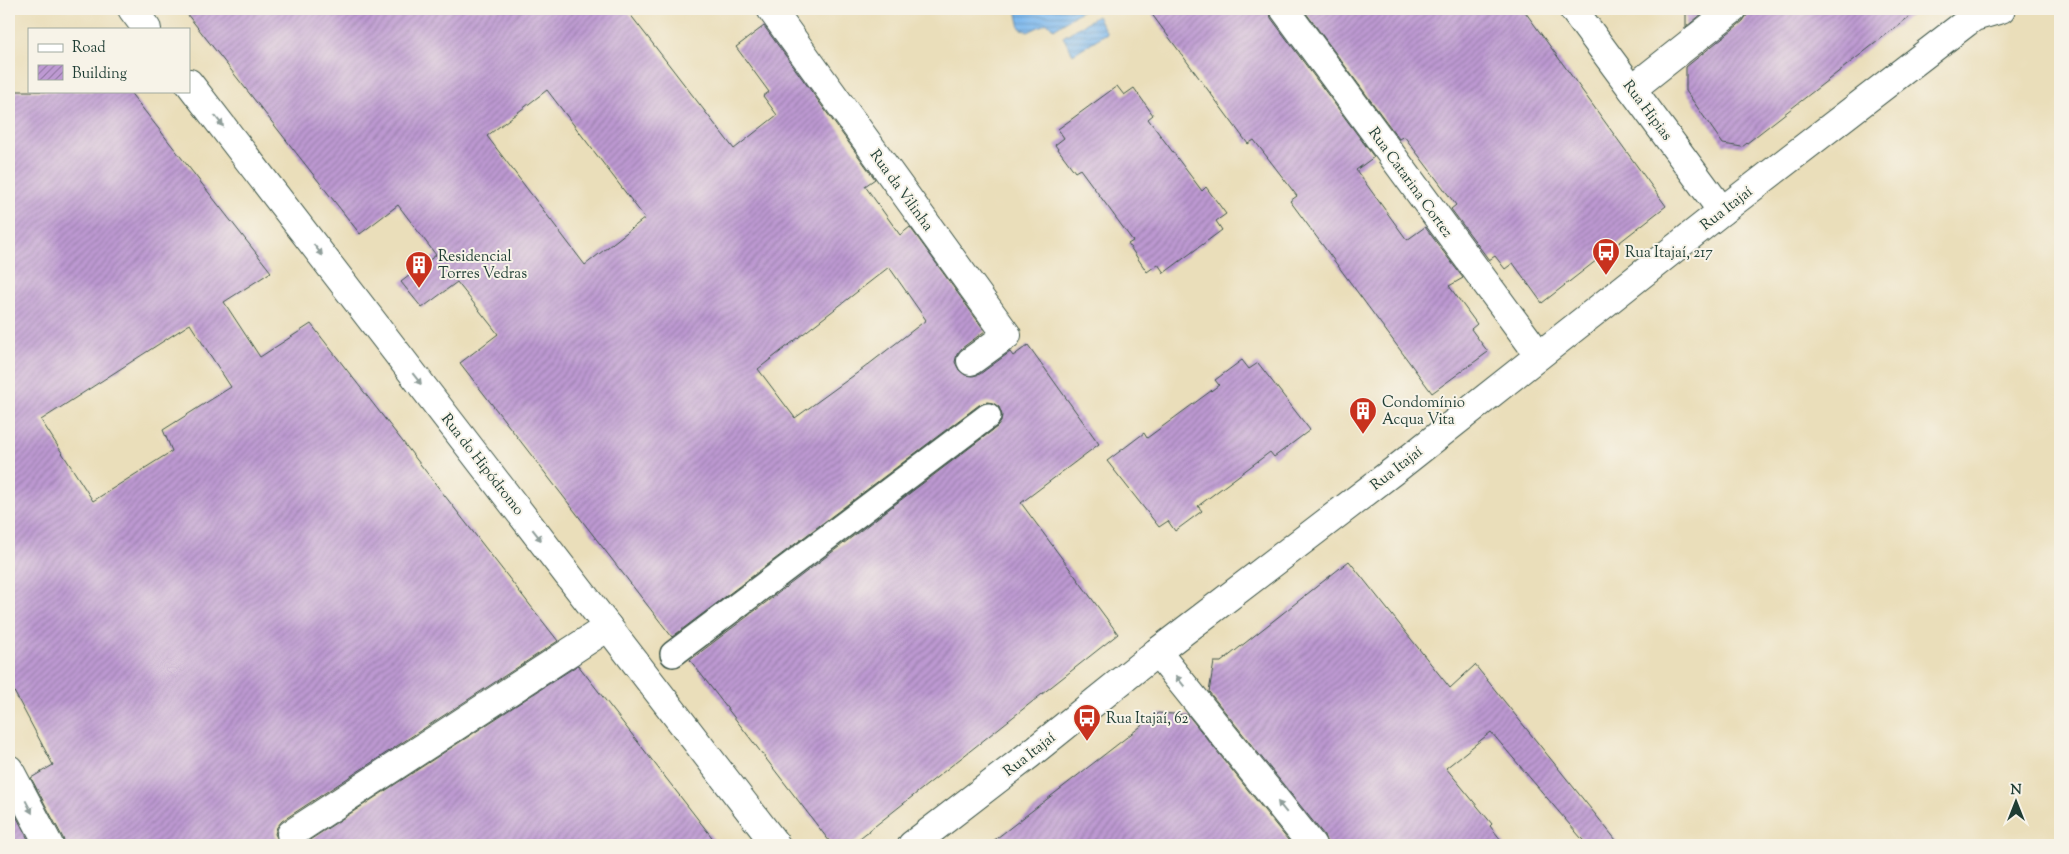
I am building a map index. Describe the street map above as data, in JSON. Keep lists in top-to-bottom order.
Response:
{
  "streets": {
    "street": [
      "Rua Hipias",
      "Rua Catarina Cortez",
      "Rua da Vilinha",
      "Rua Itajaí",
      "Rua do Hipódromo"
    ]
  },
  "crossings": [
    ["Rua Hipias", "Rua Itajaí"],
    ["Rua Catarina Cortez", "Rua Itajaí"]
  ],
  "one_way": ["Rua do Hipódromo"],
  "places": {
    "bus stop": ["Rua Itajaí, 217", "Rua Itajaí, 62"],
    "building": ["Residencial Torres Vedras", "Condomínio Acqua Vita"]
  },
  "legend": ["Road", "Building"],
  "north": "top"
}
